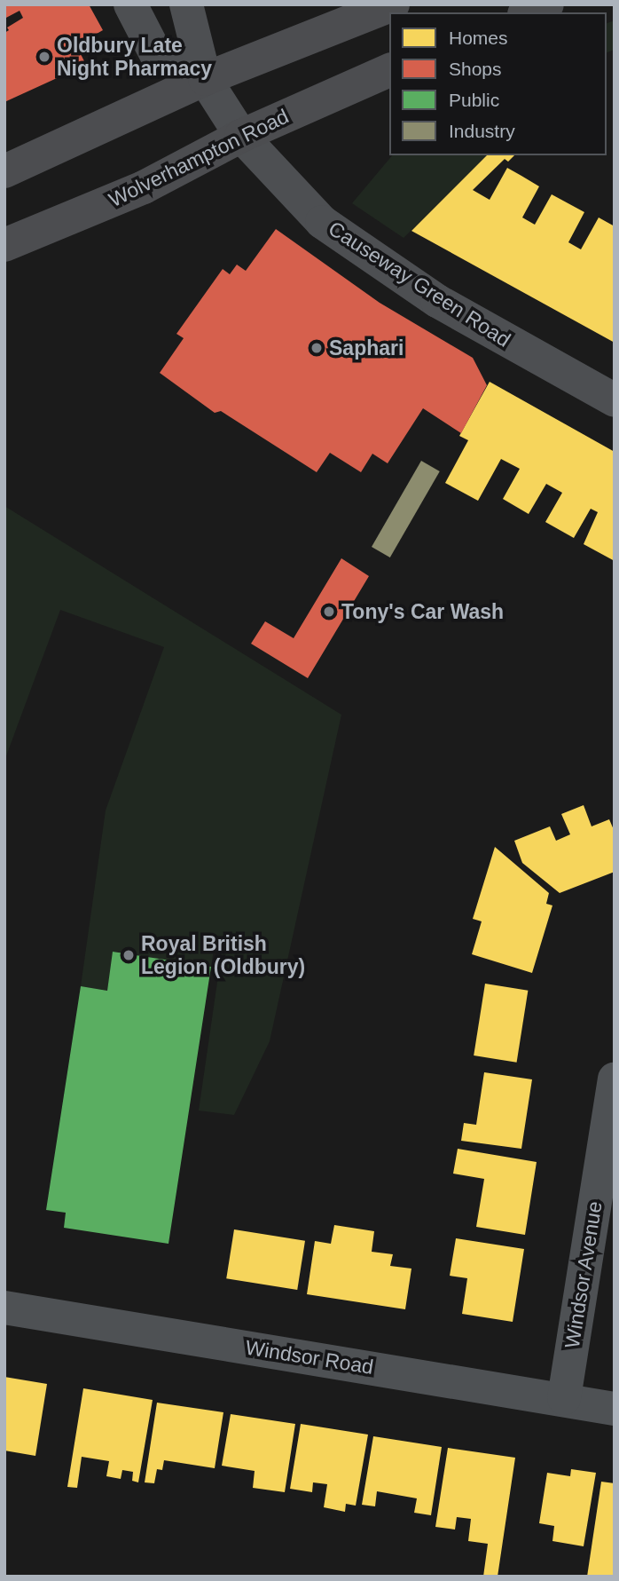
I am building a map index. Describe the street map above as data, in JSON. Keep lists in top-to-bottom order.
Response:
{
  "streets": {
    "highway": ["Wolverhampton Road"],
    "main road": ["Causeway Green Road"],
    "street": ["Windsor Avenue", "Windsor Road"]
  },
  "crossings": [
    ["Wolverhampton Road", "Causeway Green Road"],
    ["Windsor Avenue", "Windsor Road"]
  ],
  "places": [
    "Oldbury Late Night Pharmacy",
    "Saphari",
    "Tony's Car Wash",
    "Royal British Legion (Oldbury)"
  ],
  "legend": [
    "Homes",
    "Shops",
    "Public",
    "Industry"
  ]
}
